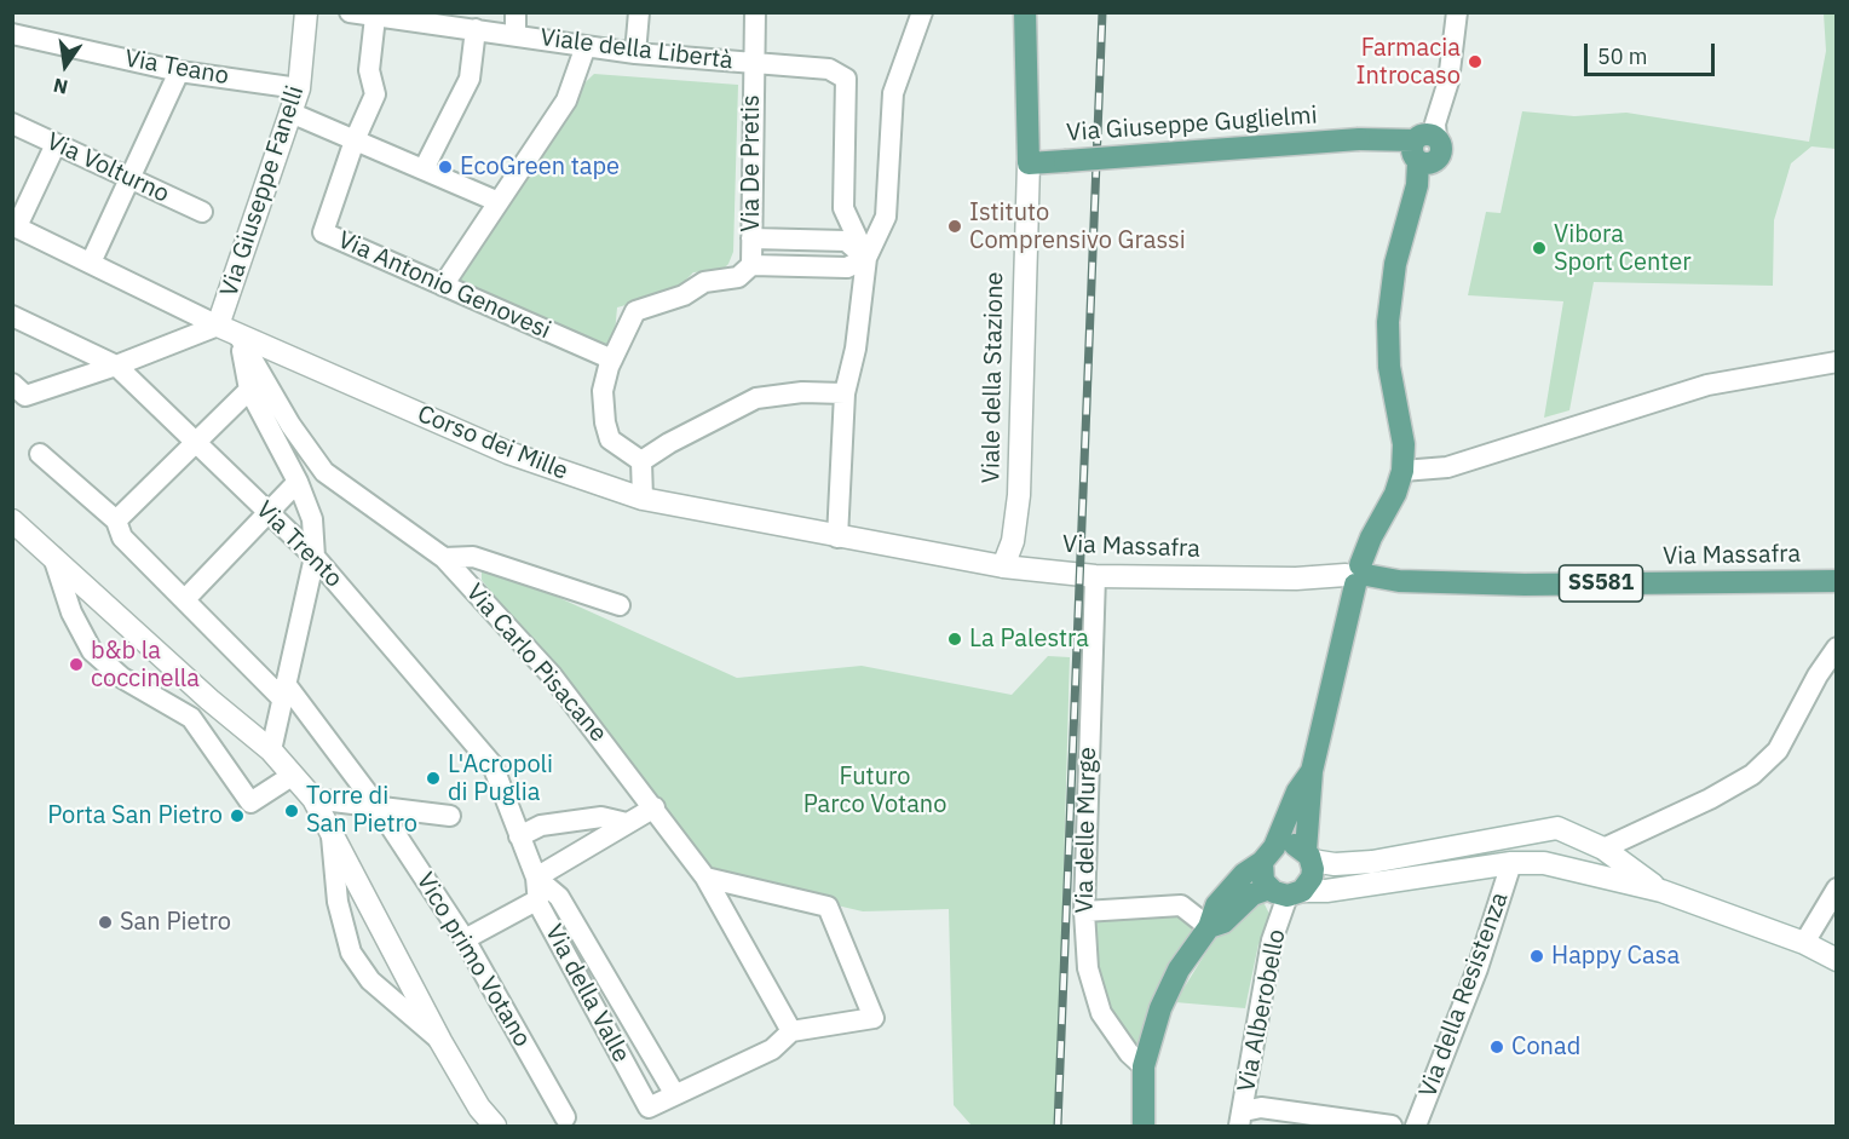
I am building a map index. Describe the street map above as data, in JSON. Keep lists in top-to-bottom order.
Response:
{
  "streets": {
    "main road": [
      "Via Giuseppe Guglielmi",
      "Viale della Stazione",
      "Via Massafra",
      "SS581"
    ],
    "street": [
      "Viale della Libertà",
      "Via Teano",
      "Via De Pretis",
      "Via Volturno",
      "Via Giuseppe Fanelli",
      "Via Antonio Genovesi",
      "Corso dei Mille",
      "Via Trento",
      "Via Carlo Pisacane",
      "Via delle Murge",
      "Vico primo Votano",
      "Via della Valle",
      "Via della Resistenza",
      "Via Alberobello"
    ]
  },
  "crossings": [
    ["Viale della Libertà", "Via De Pretis"],
    ["Viale della Libertà", "Via Antonio Genovesi"],
    ["Via Teano", "Via Giuseppe Fanelli"],
    ["Via Giuseppe Guglielmi", "Viale della Stazione"],
    ["Via Giuseppe Fanelli", "Corso dei Mille"],
    ["Viale della Stazione", "Corso dei Mille"],
    ["Viale della Stazione", "Via Massafra"],
    ["Corso dei Mille", "Via Massafra"],
    ["Corso dei Mille", "Via Carlo Pisacane"],
    ["Via Trento", "Via della Valle"],
    ["Via Massafra", "Via delle Murge"]
  ],
  "parks": ["Futuro Parco Votano"],
  "places": [
    "Farmacia Introcaso",
    "EcoGreen tape",
    "Istituto Comprensivo Grassi",
    "Vibora Sport Center",
    "La Palestra",
    "b&b la coccinella",
    "L'Acropoli di Puglia",
    "Torre di San Pietro",
    "Porta San Pietro",
    "San Pietro",
    "Happy Casa",
    "Conad"
  ],
  "scale_bar": "50 m",
  "north": "bottom"
}
